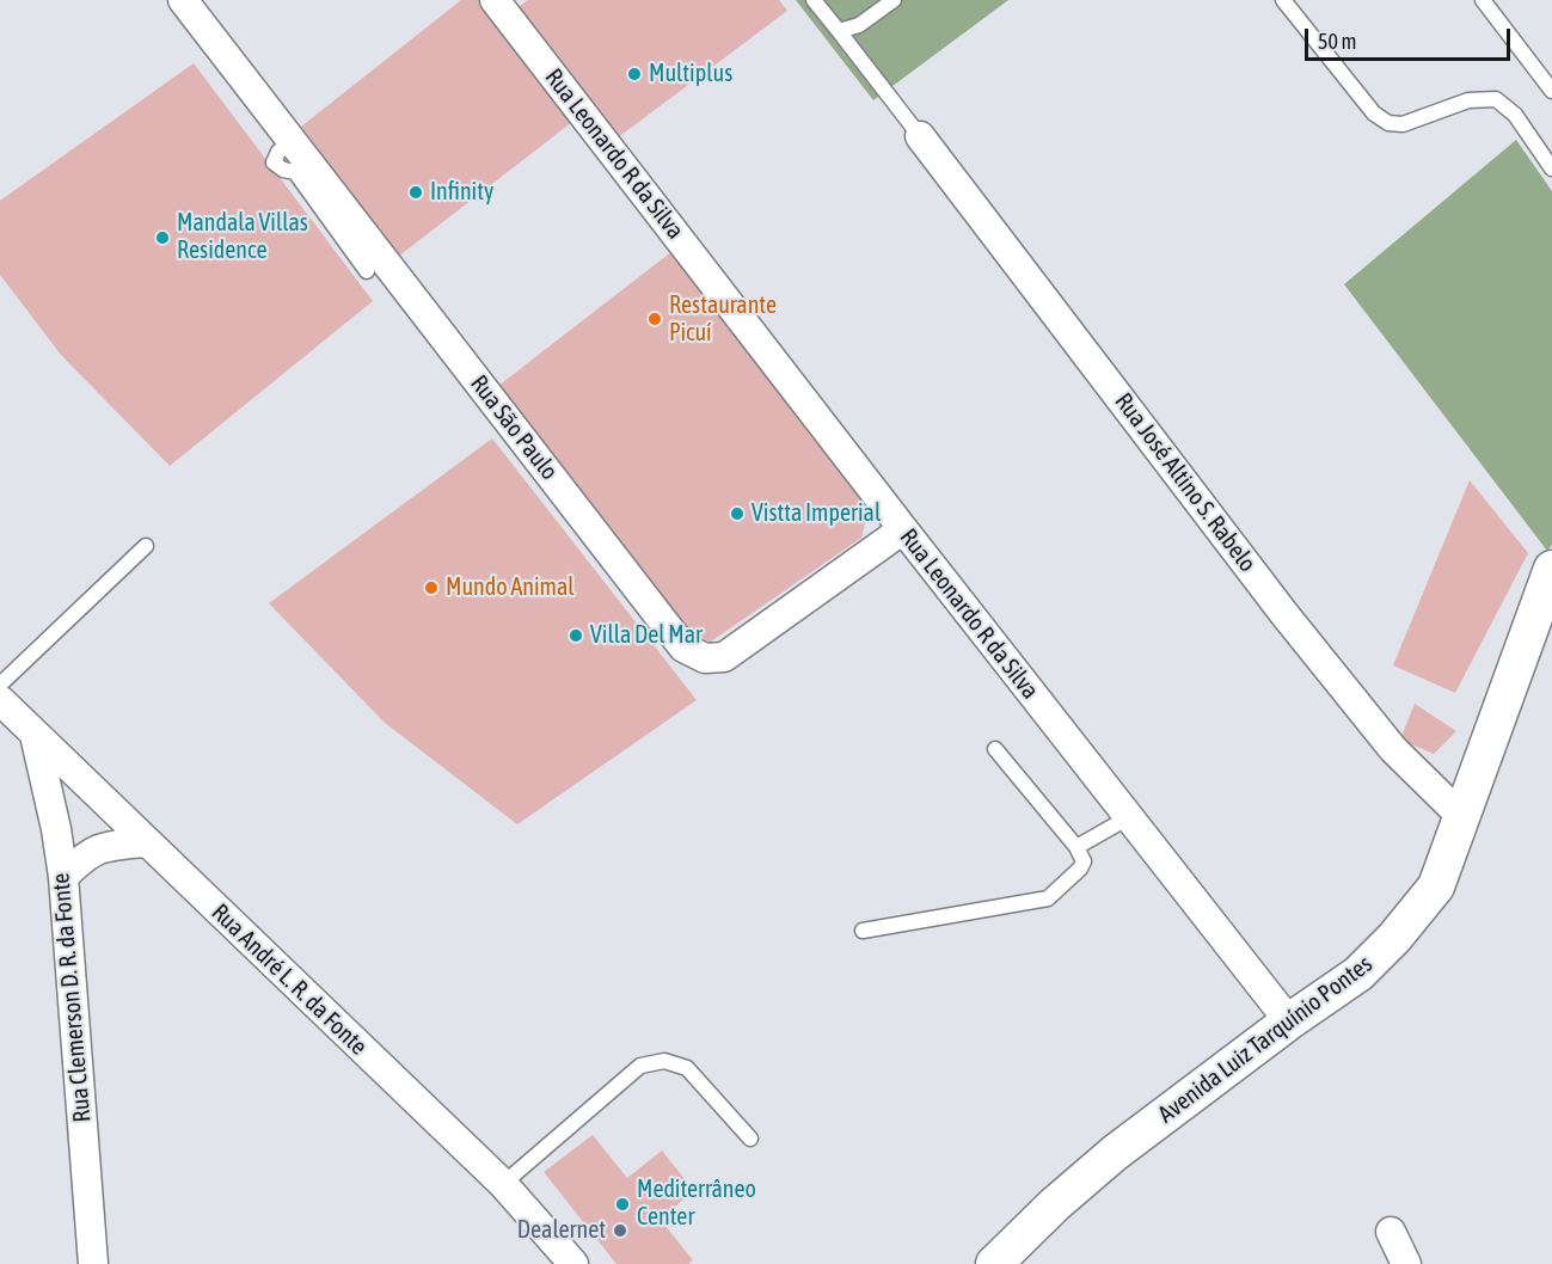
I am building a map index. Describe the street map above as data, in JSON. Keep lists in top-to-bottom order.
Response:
{
  "streets": {
    "street": [
      "Rua Leonardo R da Silva",
      "Rua São Paulo",
      "Rua José Altino S. Rabelo",
      "Rua André L. R. da Fonte",
      "Rua Clemerson D. R. da Fonte",
      "Avenida Luiz Tarquínio Pontes"
    ]
  },
  "crossings": [
    ["Rua Leonardo R da Silva", "Rua São Paulo"],
    ["Rua Leonardo R da Silva", "Avenida Luiz Tarquínio Pontes"],
    ["Rua José Altino S. Rabelo", "Avenida Luiz Tarquínio Pontes"],
    ["Rua André L. R. da Fonte", "Rua Clemerson D. R. da Fonte"]
  ],
  "places": [
    "Multiplus",
    "Infinity",
    "Mandala Villas Residence",
    "Restaurante Picuí",
    "Vistta Imperial",
    "Mundo Animal",
    "Villa Del Mar",
    "Mediterrâneo Center",
    "Dealernet"
  ],
  "scale_bar": "50 m"
}
